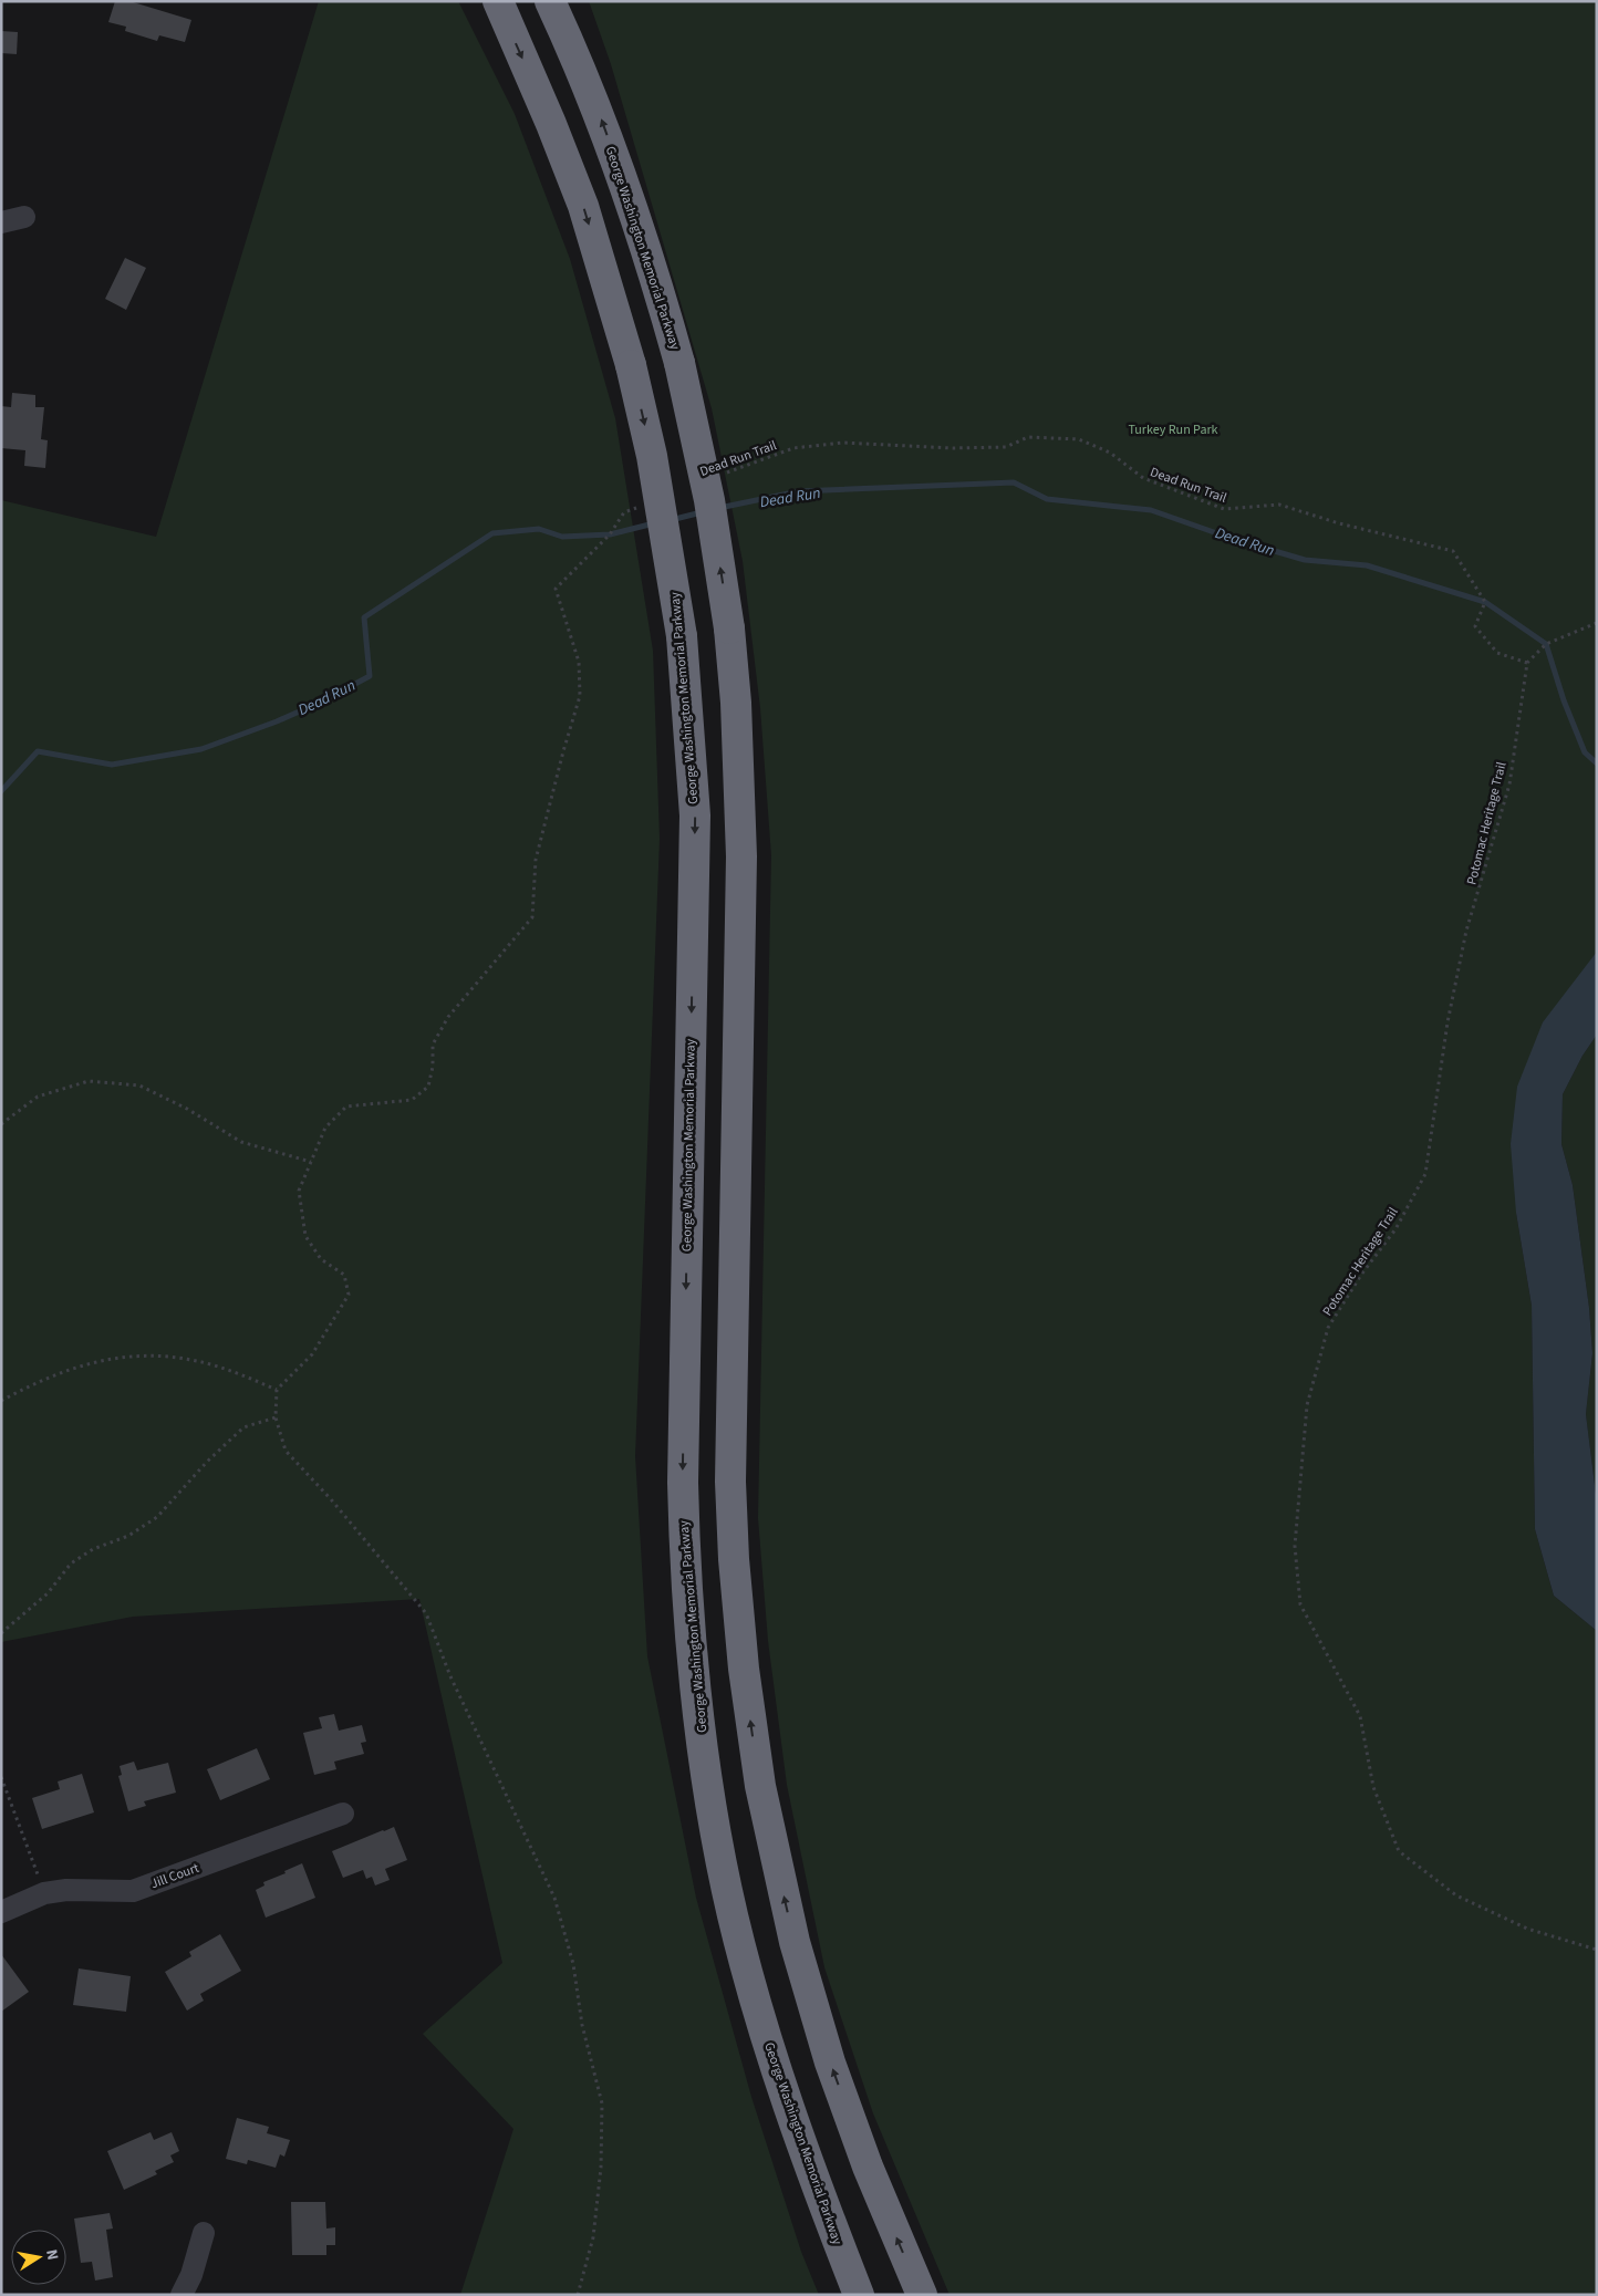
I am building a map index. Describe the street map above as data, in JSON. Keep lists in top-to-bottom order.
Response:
{
  "streets": {
    "highway": ["George Washington Memorial Parkway"],
    "street": ["Jill Court"],
    "path": ["Dead Run Trail", "Potomac Heritage Trail"]
  },
  "crossings": [
    ["Dead Run Trail", "Potomac Heritage Trail"]
  ],
  "water": ["Dead Run"],
  "parks": ["Turkey Run Park"],
  "north": "right"
}
